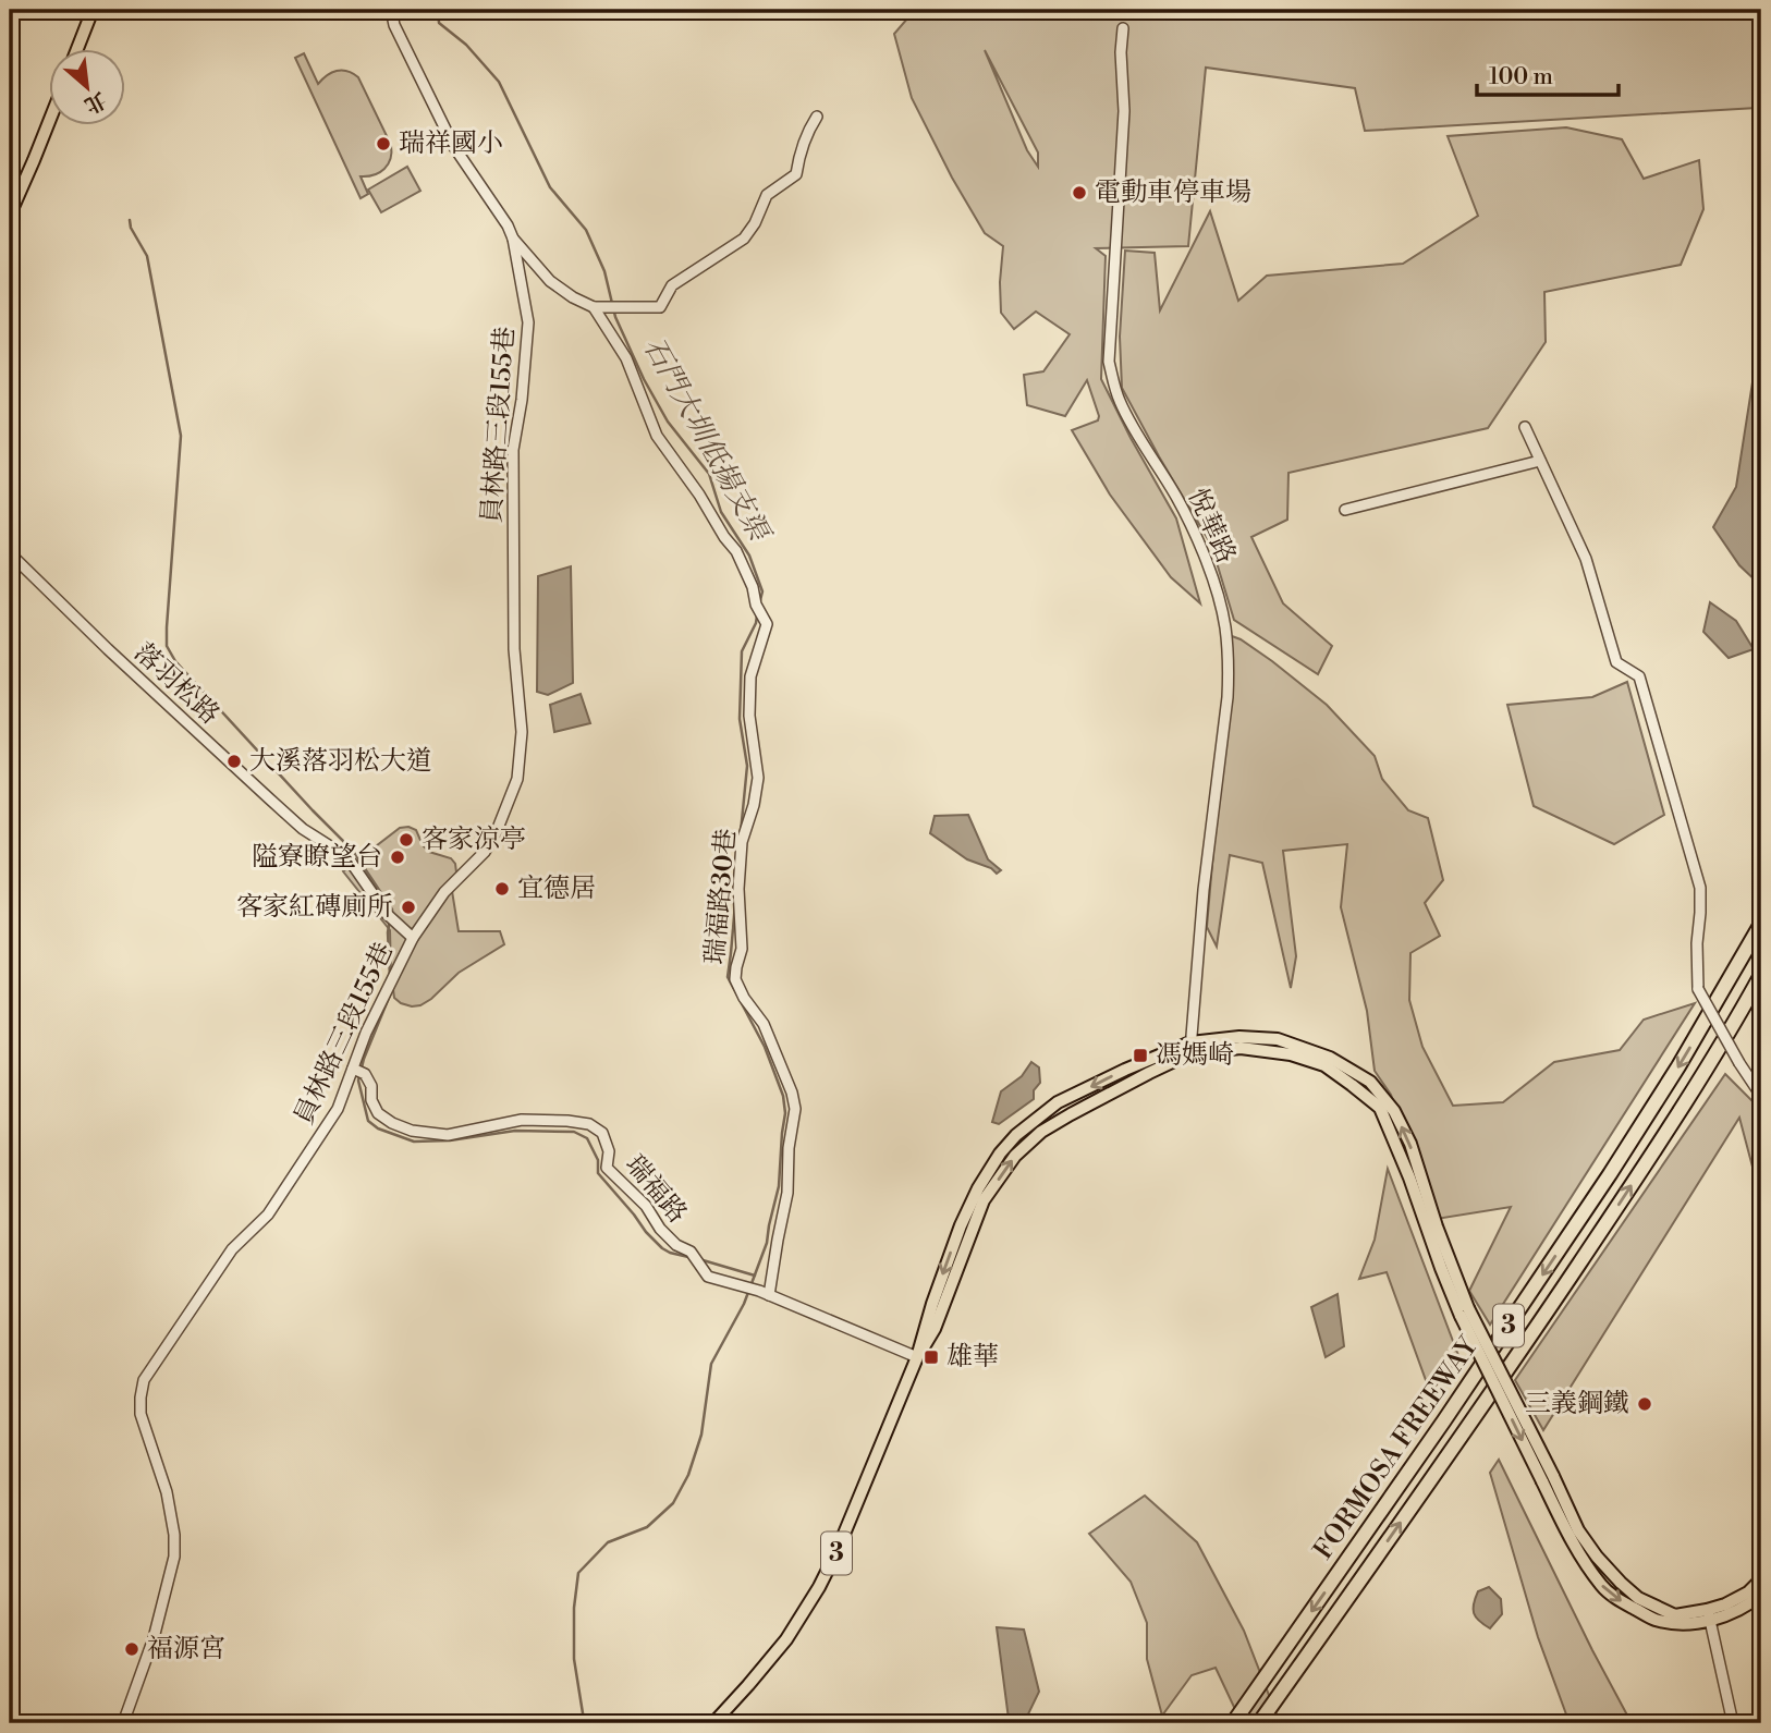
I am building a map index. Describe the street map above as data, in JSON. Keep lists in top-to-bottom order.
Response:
{
  "streets": {
    "highway": ["3", "FORMOSA FREEWAY"],
    "street": [
      "員林路三段155巷",
      "悅華路",
      "落羽松路",
      "瑞福路30巷",
      "瑞福路"
    ]
  },
  "crossings": [
    ["員林路三段155巷", "落羽松路"],
    ["員林路三段155巷", "瑞福路"],
    ["悅華路", "3"],
    ["瑞福路30巷", "瑞福路"],
    ["瑞福路", "3"]
  ],
  "water": ["石門大圳低揚支渠"],
  "places": {
    "other": [
      "瑞祥國小",
      "電動車停車場",
      "大溪落羽松大道",
      "客家涼亭",
      "隘寮瞭望台",
      "宜德居",
      "客家紅磚廁所",
      "三義鋼鐵",
      "福源宮"
    ],
    "transit": ["馮媽崎", "雄華"]
  },
  "scale_bar": "100 m",
  "north": "bottom right"
}
